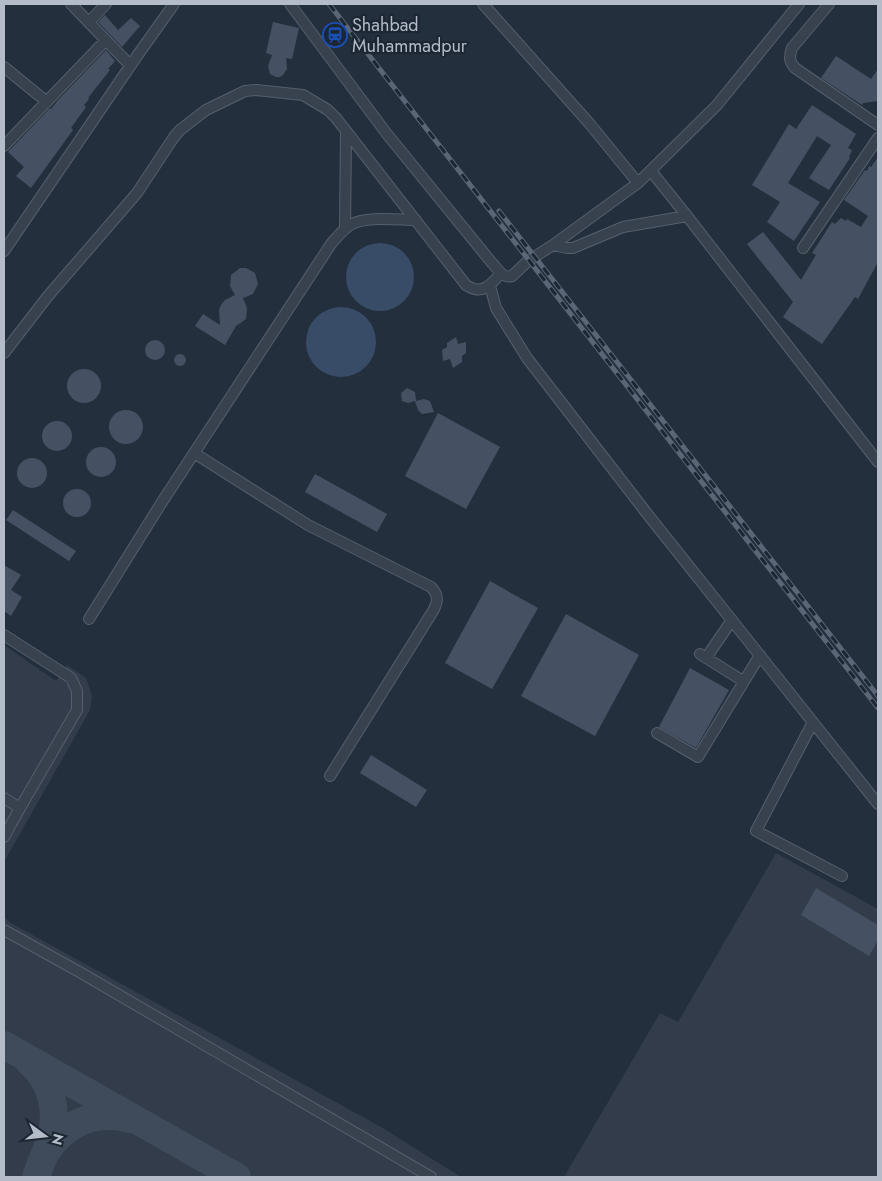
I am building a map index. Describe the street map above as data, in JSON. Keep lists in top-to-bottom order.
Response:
{
  "places": {
    "station": ["Shahbad Muhammadpur"]
  },
  "north": "right"
}
